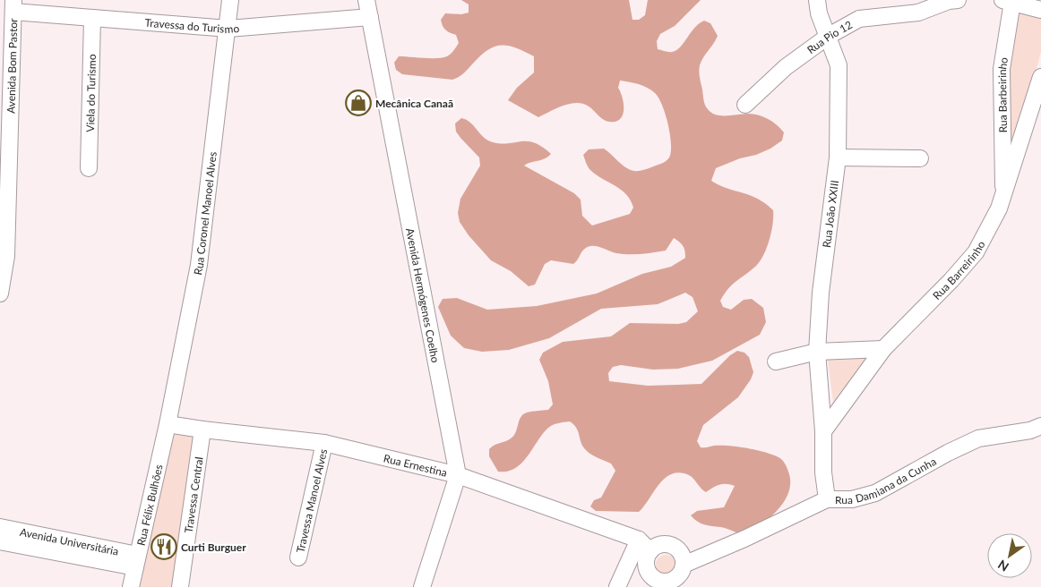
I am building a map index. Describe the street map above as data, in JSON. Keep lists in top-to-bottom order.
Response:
{
  "streets": {
    "street": [
      "Travessa do Turismo",
      "Rua Pio 12",
      "Avenida Bom Pastor",
      "Viela do Turismo",
      "Rua Barbeirinho",
      "Rua Coronel Manoel Alves",
      "Rua João XXIII",
      "Rua Barreirinho",
      "Avenida Hermógenes Coelho",
      "Rua Ernestina",
      "Rua Damiana da Cunha",
      "Travessa Central",
      "Travessa Manoel Alves",
      "Rua Félix Bulhões",
      "Avenida Universitária"
    ]
  },
  "crossings": [
    ["Travessa do Turismo", "Avenida Bom Pastor"],
    ["Travessa do Turismo", "Viela do Turismo"],
    ["Travessa do Turismo", "Rua Coronel Manoel Alves"],
    ["Travessa do Turismo", "Avenida Hermógenes Coelho"],
    ["Rua Pio 12", "Rua João XXIII"],
    ["Rua Barbeirinho", "Rua Barreirinho"],
    ["Rua Coronel Manoel Alves", "Rua Ernestina"],
    ["Rua Coronel Manoel Alves", "Rua Félix Bulhões"],
    ["Rua João XXIII", "Rua Barreirinho"],
    ["Rua João XXIII", "Rua Damiana da Cunha"],
    ["Avenida Hermógenes Coelho", "Rua Ernestina"],
    ["Rua Ernestina", "Rua Damiana da Cunha"],
    ["Rua Ernestina", "Travessa Central"],
    ["Rua Ernestina", "Travessa Manoel Alves"],
    ["Rua Ernestina", "Rua Félix Bulhões"],
    ["Rua Félix Bulhões", "Avenida Universitária"]
  ],
  "places": {
    "shop": ["Mecânica Canaã"],
    "restaurant": ["Curti Burguer"]
  },
  "north": "bottom left"
}
